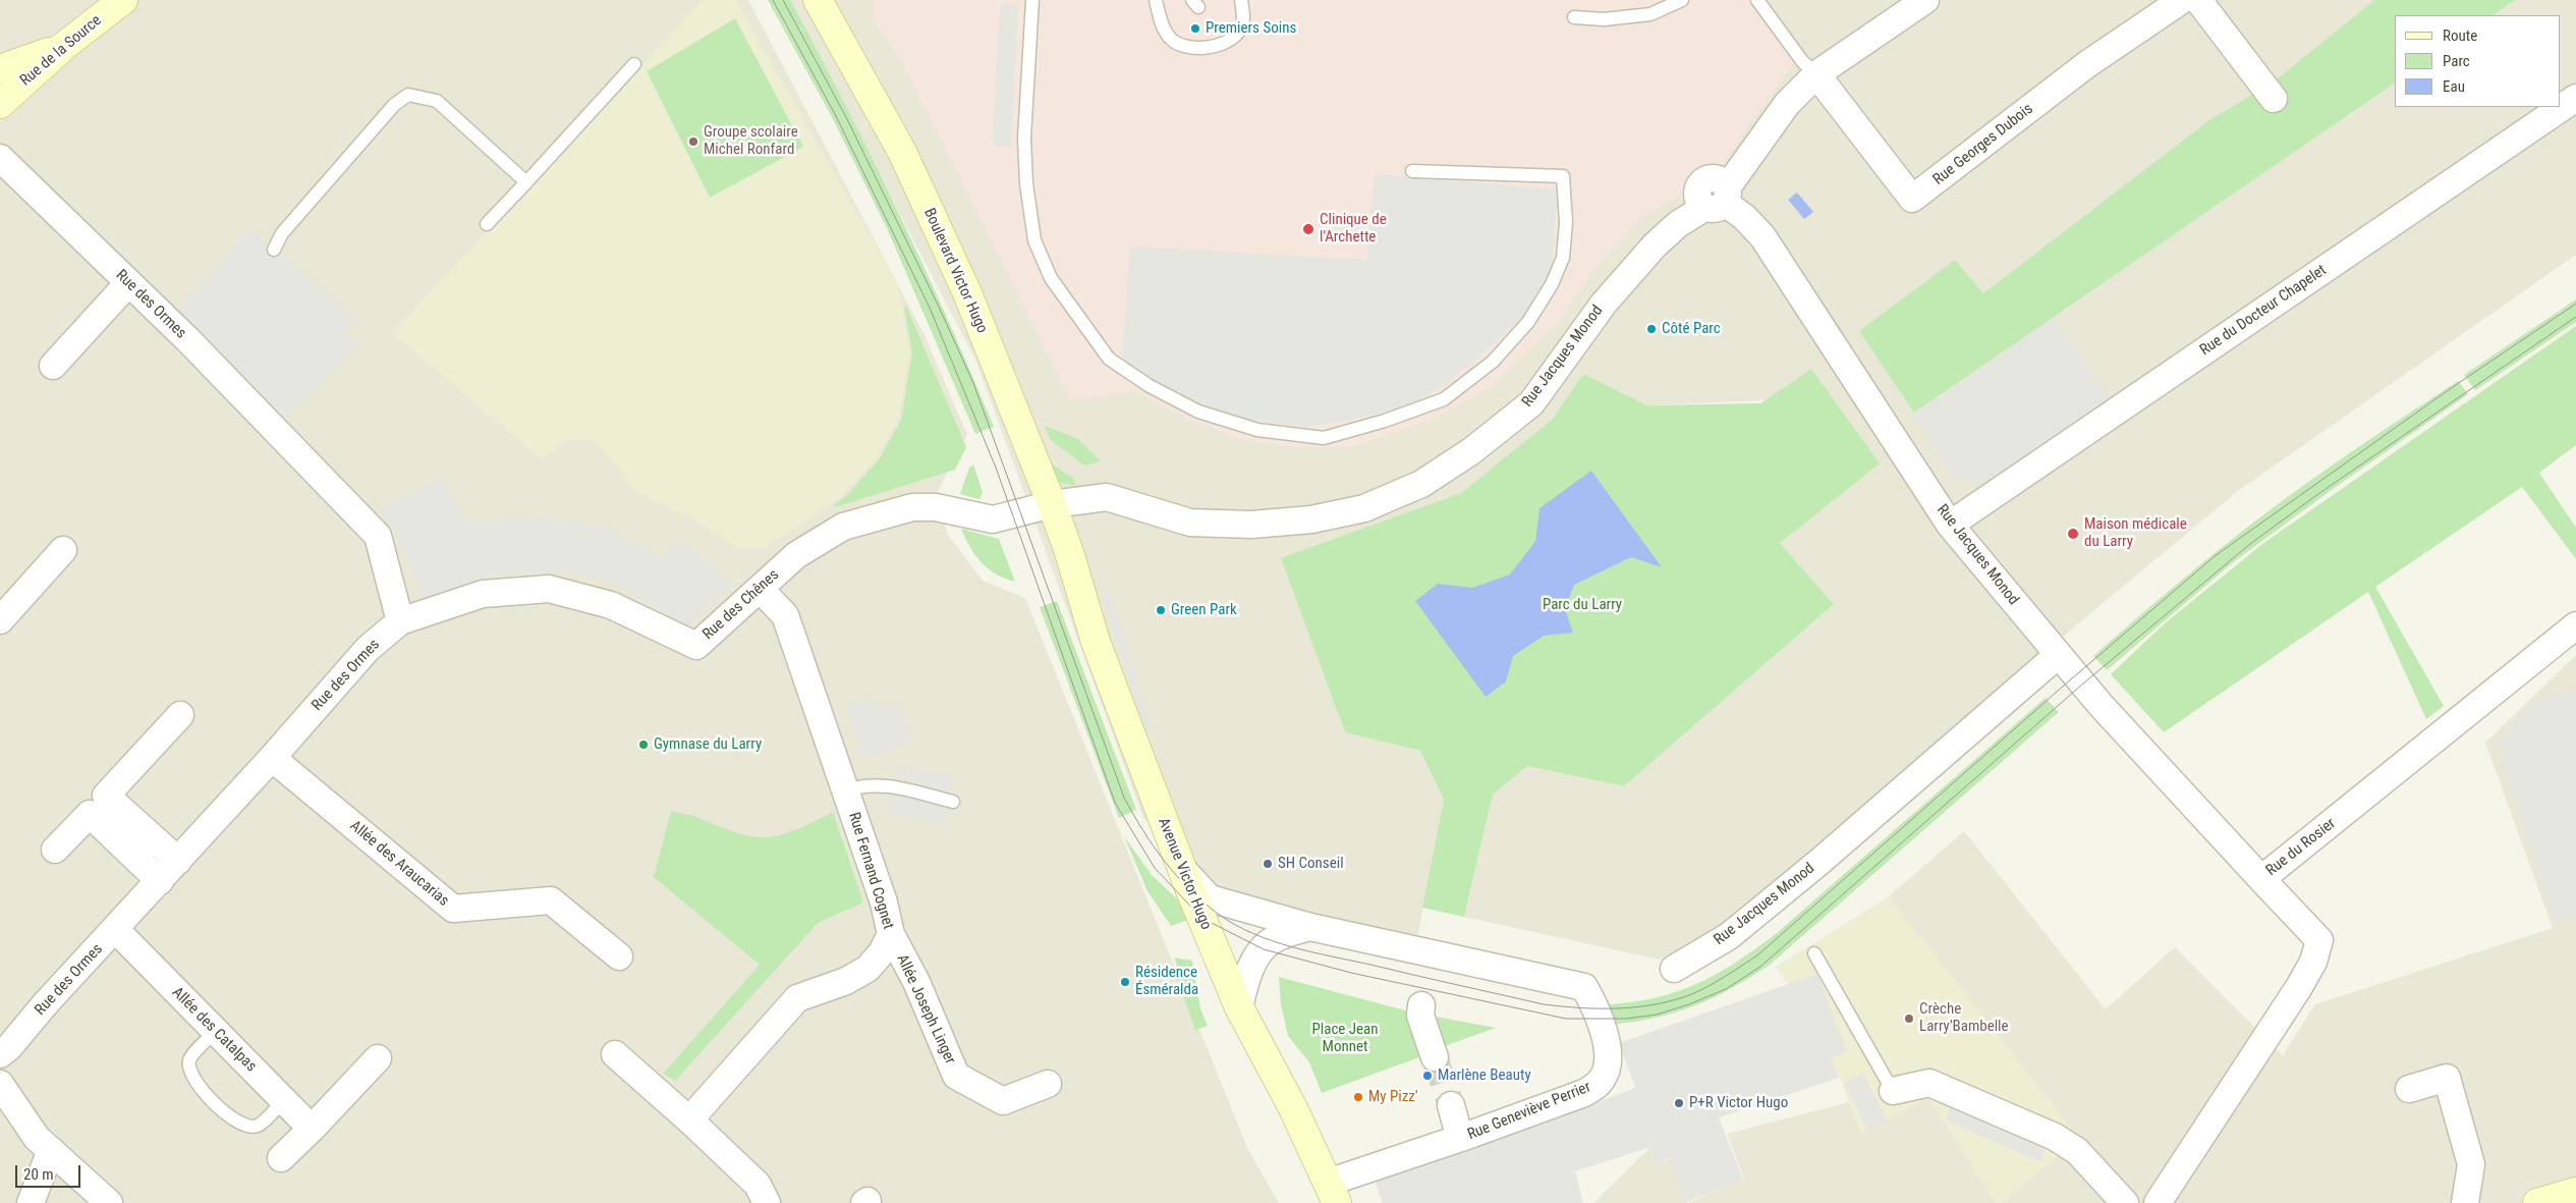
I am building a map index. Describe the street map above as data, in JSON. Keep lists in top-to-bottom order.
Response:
{
  "streets": {
    "main road": ["Rue de la Source", "Boulevard Victor Hugo", "Avenue Victor Hugo"],
    "street": [
      "Rue Georges Dubois",
      "Rue des Ormes",
      "Rue du Docteur Chapelet",
      "Rue Jacques Monod",
      "Rue des Chênes",
      "Rue du Rosier",
      "Allée des Araucarias",
      "Rue Fernand Cognet",
      "Allée Joseph Linger",
      "Allée des Catalpas",
      "Rue Geneviève Perrier"
    ]
  },
  "crossings": [
    ["Boulevard Victor Hugo", "Rue Jacques Monod"],
    ["Boulevard Victor Hugo", "Rue des Chênes"],
    ["Boulevard Victor Hugo", "Avenue Victor Hugo"],
    ["Rue des Ormes", "Rue des Chênes"],
    ["Rue des Ormes", "Allée des Araucarias"],
    ["Rue des Ormes", "Allée des Catalpas"],
    ["Rue du Docteur Chapelet", "Rue Jacques Monod"],
    ["Rue Jacques Monod", "Rue des Chênes"],
    ["Rue Jacques Monod", "Rue du Rosier"],
    ["Rue des Chênes", "Rue Fernand Cognet"],
    ["Rue Fernand Cognet", "Allée Joseph Linger"],
    ["Avenue Victor Hugo", "Rue Geneviève Perrier"]
  ],
  "parks": ["Parc du Larry", "Place Jean Monnet"],
  "places": [
    "Premiers Soins",
    "Groupe scolaire Michel Ronfard",
    "Clinique de l'Archette",
    "Côté Parc",
    "Maison médicale du Larry",
    "Green Park",
    "Gymnase du Larry",
    "SH Conseil",
    "Résidence Ésméralda",
    "Crèche Larry'Bambelle",
    "Marlène Beauty",
    "My Pizz'",
    "P+R Victor Hugo"
  ],
  "legend": ["Route", "Parc", "Eau"],
  "scale_bar": "20 m"
}
